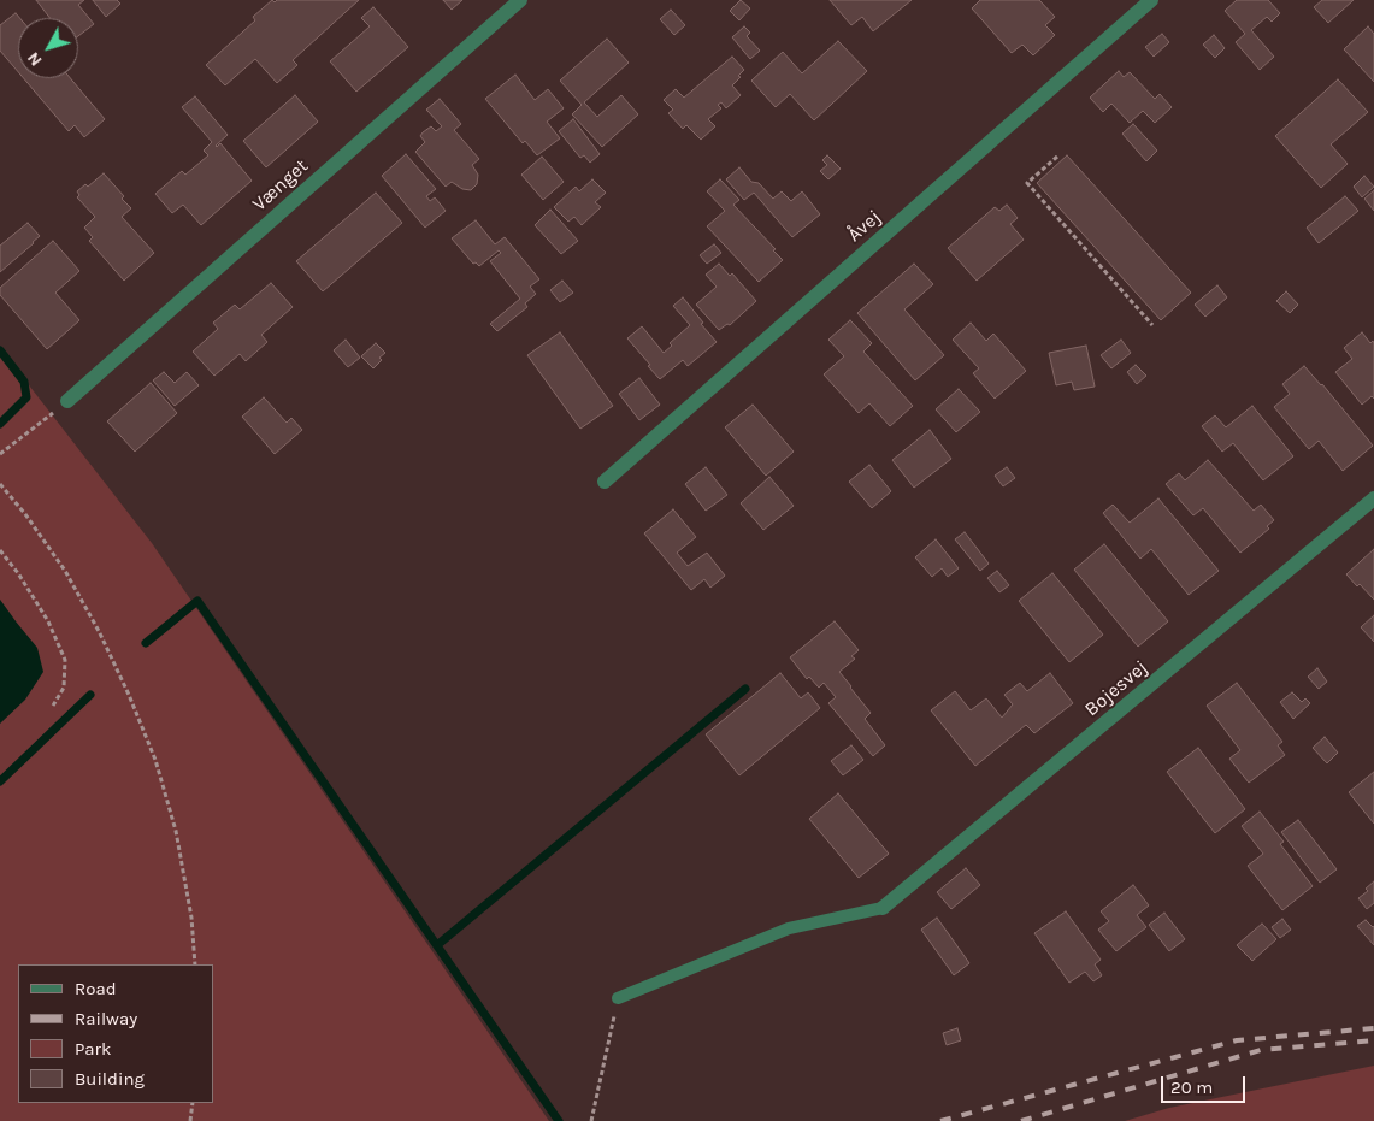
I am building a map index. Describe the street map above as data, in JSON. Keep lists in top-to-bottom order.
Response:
{
  "streets": {
    "street": ["Vænget", "Åvej", "Bojesvej"]
  },
  "legend": [
    "Road",
    "Railway",
    "Park",
    "Building"
  ],
  "scale_bar": "20 m",
  "north": "bottom left"
}
